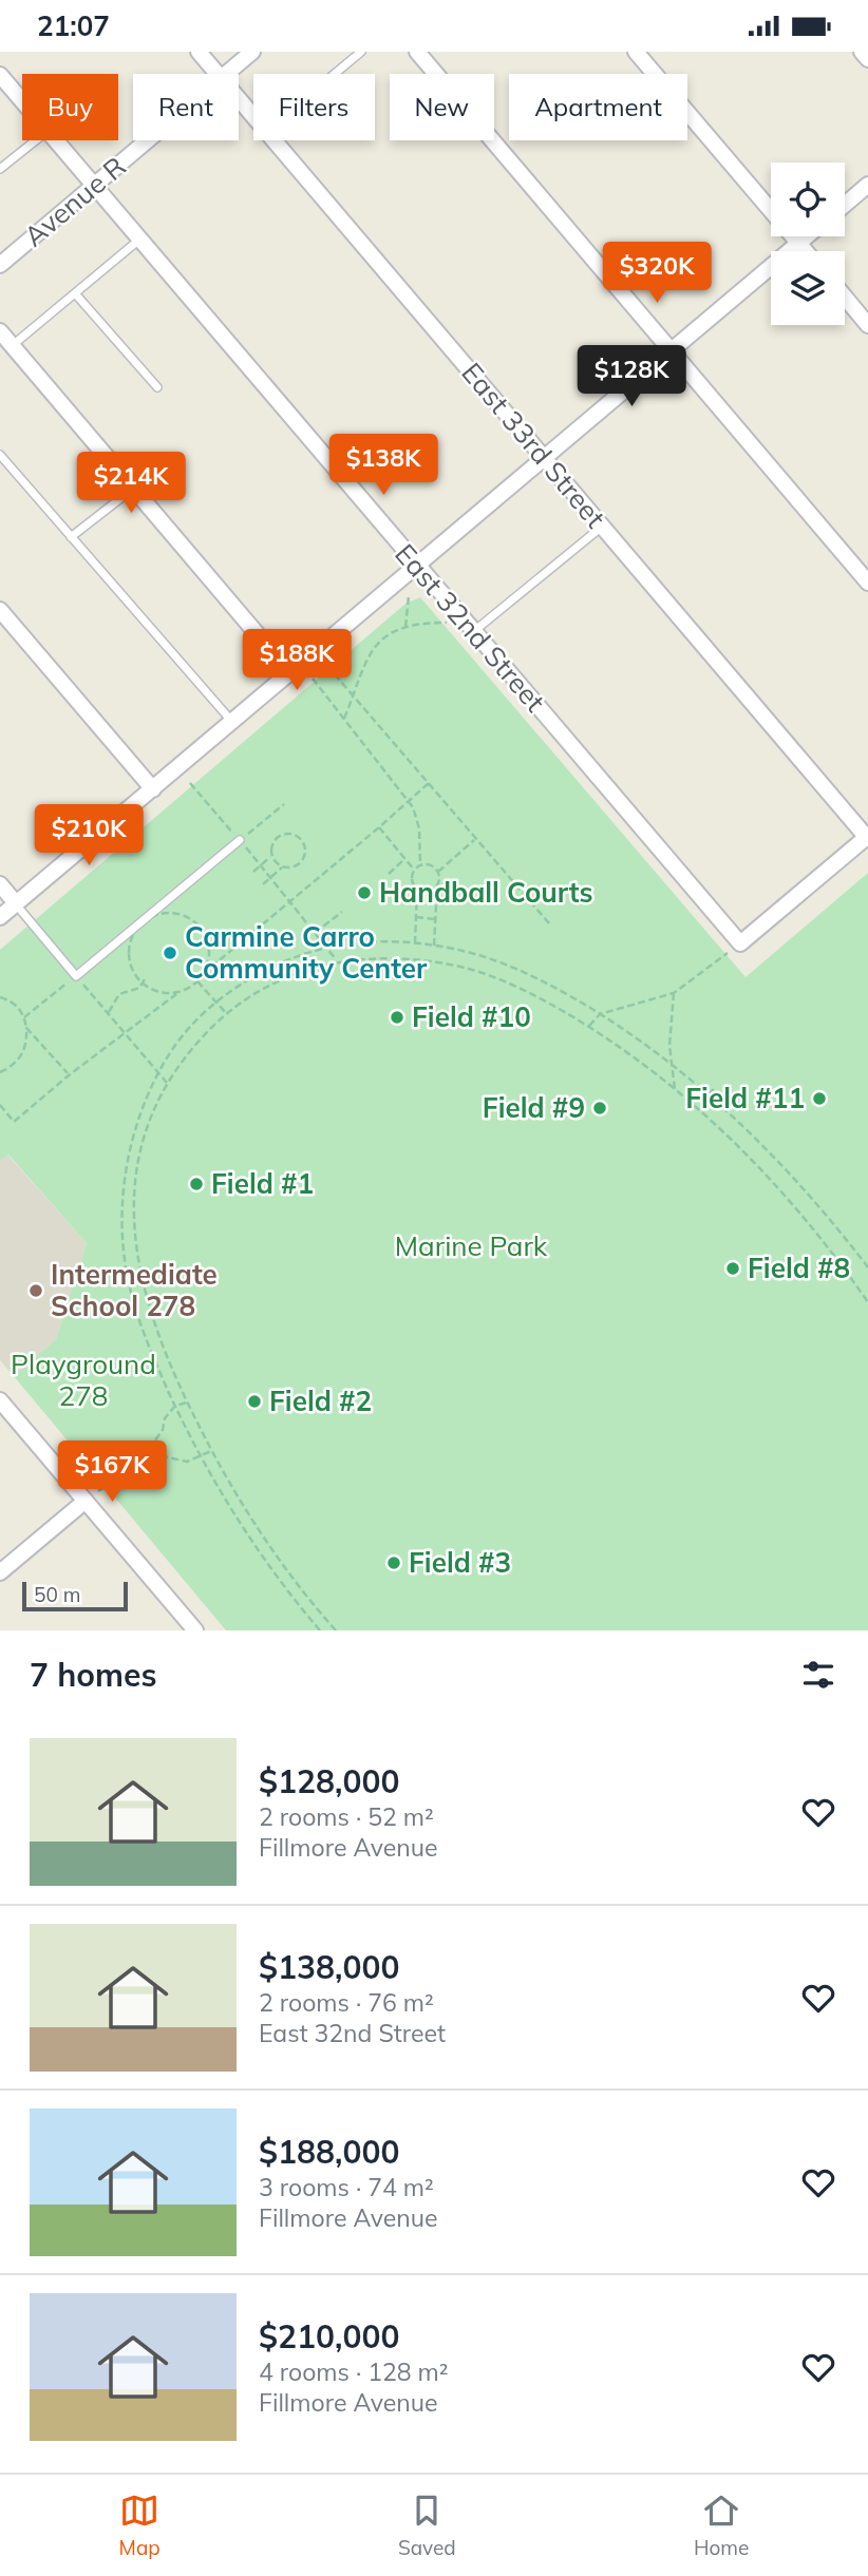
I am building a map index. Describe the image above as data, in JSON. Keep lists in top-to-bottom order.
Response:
{
  "streets": {
    "street": ["Avenue R", "East 33rd Street", "East 32nd Street"]
  },
  "crossings": [
    ["Avenue R", "East 32nd Street"]
  ],
  "parks": ["Marine Park", "Playground 278"],
  "places": [
    "Handball Courts",
    "Carmine Carro Community Center",
    "Field #10",
    "Field #11",
    "Field #9",
    "Field #1",
    "Field #8",
    "Intermediate School 278",
    "Field #2",
    "Field #3"
  ],
  "scale_bar": "50 m",
  "page": {
    "status": "21:07",
    "chip": [
      "Buy",
      "Rent",
      "Filters",
      "New",
      "Apartment"
    ],
    "price": [
      "$320K",
      "$128K",
      "$138K",
      "$214K",
      "$188K",
      "$210K",
      "$167K"
    ],
    "scale": "50 m",
    "heading": "7 homes",
    "list": [
      {
        "name": "$128,000",
        "note": "2 rooms · 52 m² · Fillmore Avenue"
      },
      {
        "name": "$138,000",
        "note": "2 rooms · 76 m² · East 32nd Street"
      },
      {
        "name": "$188,000",
        "note": "3 rooms · 74 m² · Fillmore Avenue"
      },
      {
        "name": "$210,000",
        "note": "4 rooms · 128 m² · Fillmore Avenue"
      }
    ],
    "tabs": ["Map", "Saved", "Home"]
  }
}
